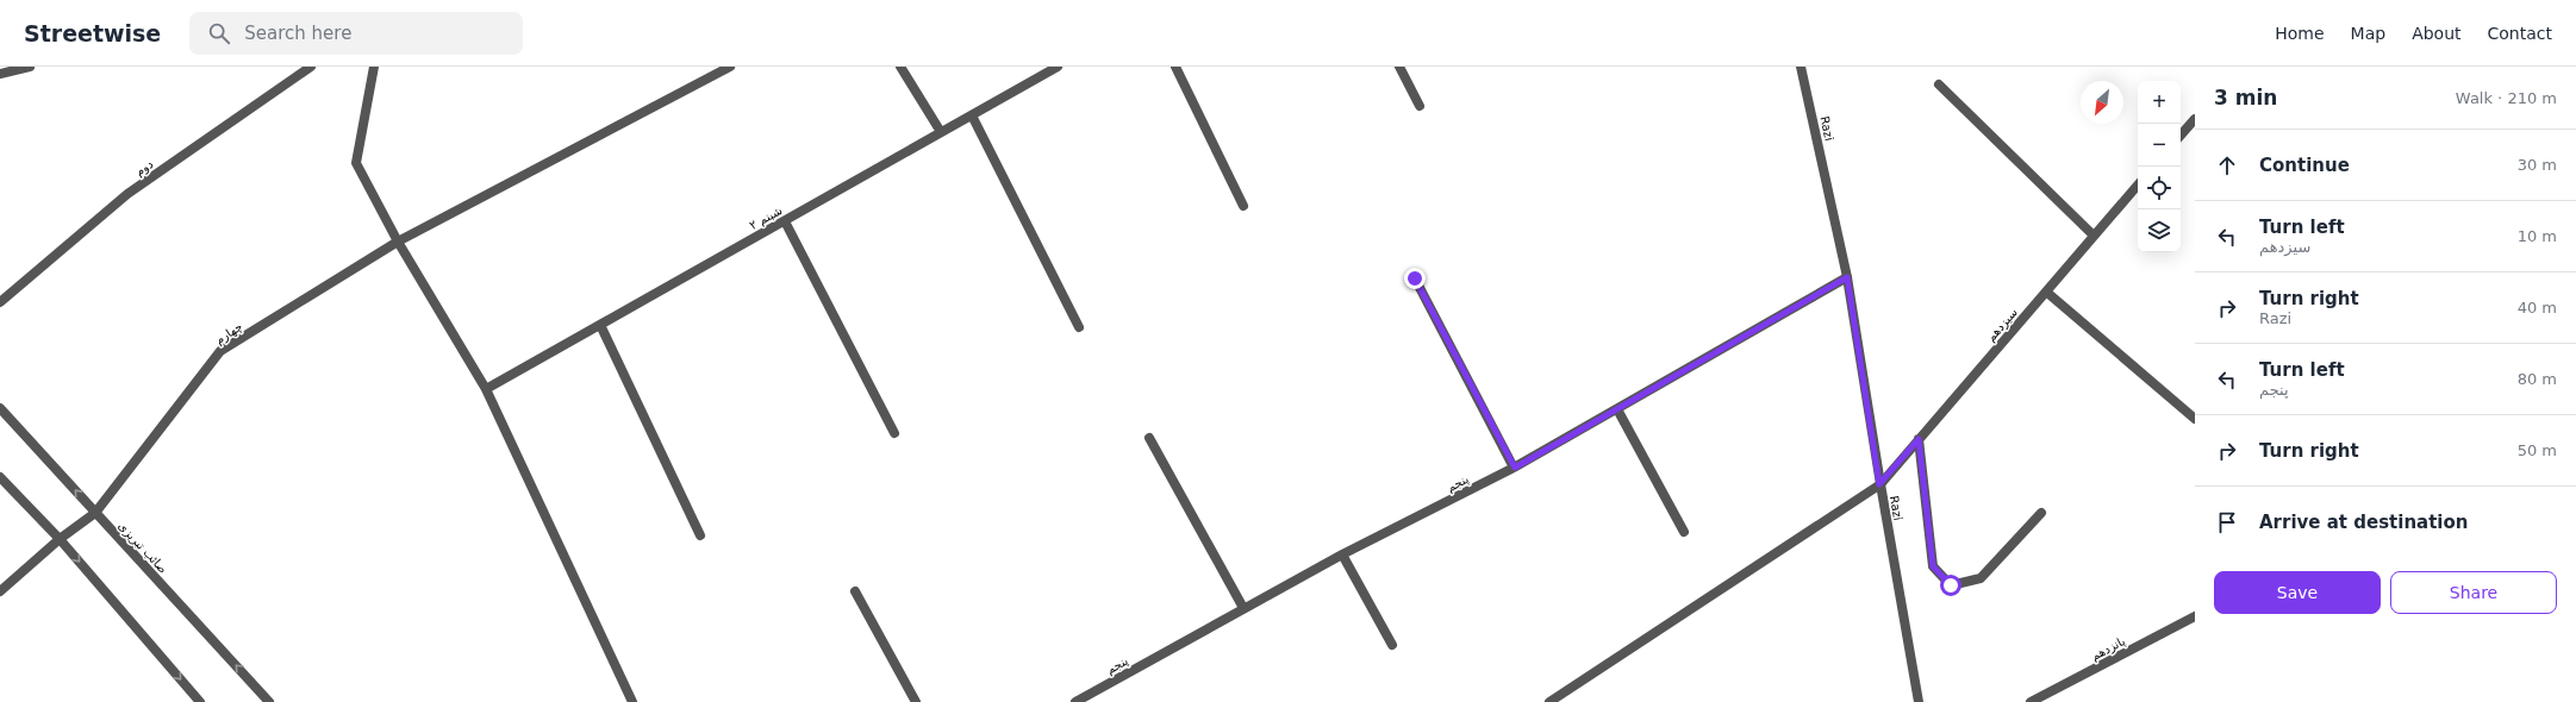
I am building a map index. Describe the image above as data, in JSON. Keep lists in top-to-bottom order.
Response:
{
  "streets": {
    "street": [
      "Razi",
      "دوم",
      "شبنم ۲",
      "سیزدهم",
      "چهارم",
      "پنجم",
      "صائب تبریزی",
      "پانزدهم"
    ]
  },
  "crossings": [
    ["Razi", "سیزدهم"],
    ["Razi", "پنجم"],
    ["چهارم", "صائب تبریزی"]
  ],
  "north": "bottom left",
  "page": {
    "header": "Streetwise",
    "search": "Search here",
    "nav": [
      "Home",
      "Map",
      "About",
      "Contact"
    ],
    "heading": ["3 min", "Walk · 210 m"],
    "map_buttons": ["+", "−"],
    "list": [
      ["Continue", "30 m"],
      ["Turn left", "سیزدهم", "10 m"],
      ["Turn right", "Razi", "40 m"],
      ["Turn left", "پنجم", "80 m"],
      ["Turn right", "50 m"],
      "Arrive at destination"
    ],
    "buttons": ["Save", "Share"]
  }
}
